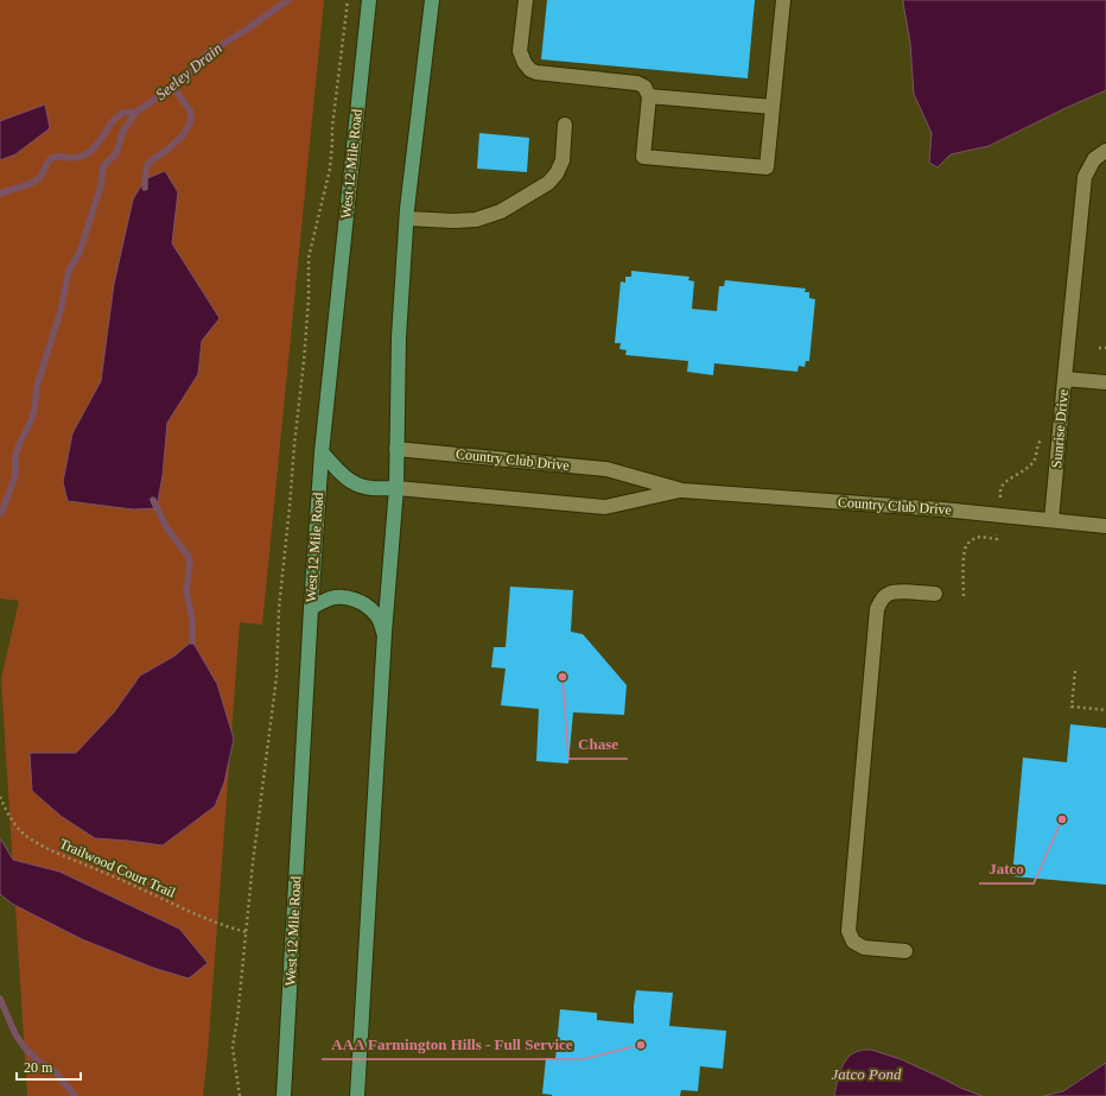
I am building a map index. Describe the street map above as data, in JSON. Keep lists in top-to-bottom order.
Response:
{
  "streets": {
    "main road": ["West 12 Mile Road"],
    "street": ["Sunrise Drive", "Country Club Drive"],
    "path": ["Trailwood Court Trail"]
  },
  "crossings": [
    ["Sunrise Drive", "Country Club Drive"]
  ],
  "water": ["Seeley Drain", "Jatco Pond"],
  "places": ["Chase", "Jatco", "AAA Farmington Hills - Full Service"],
  "scale_bar": "20 m"
}
